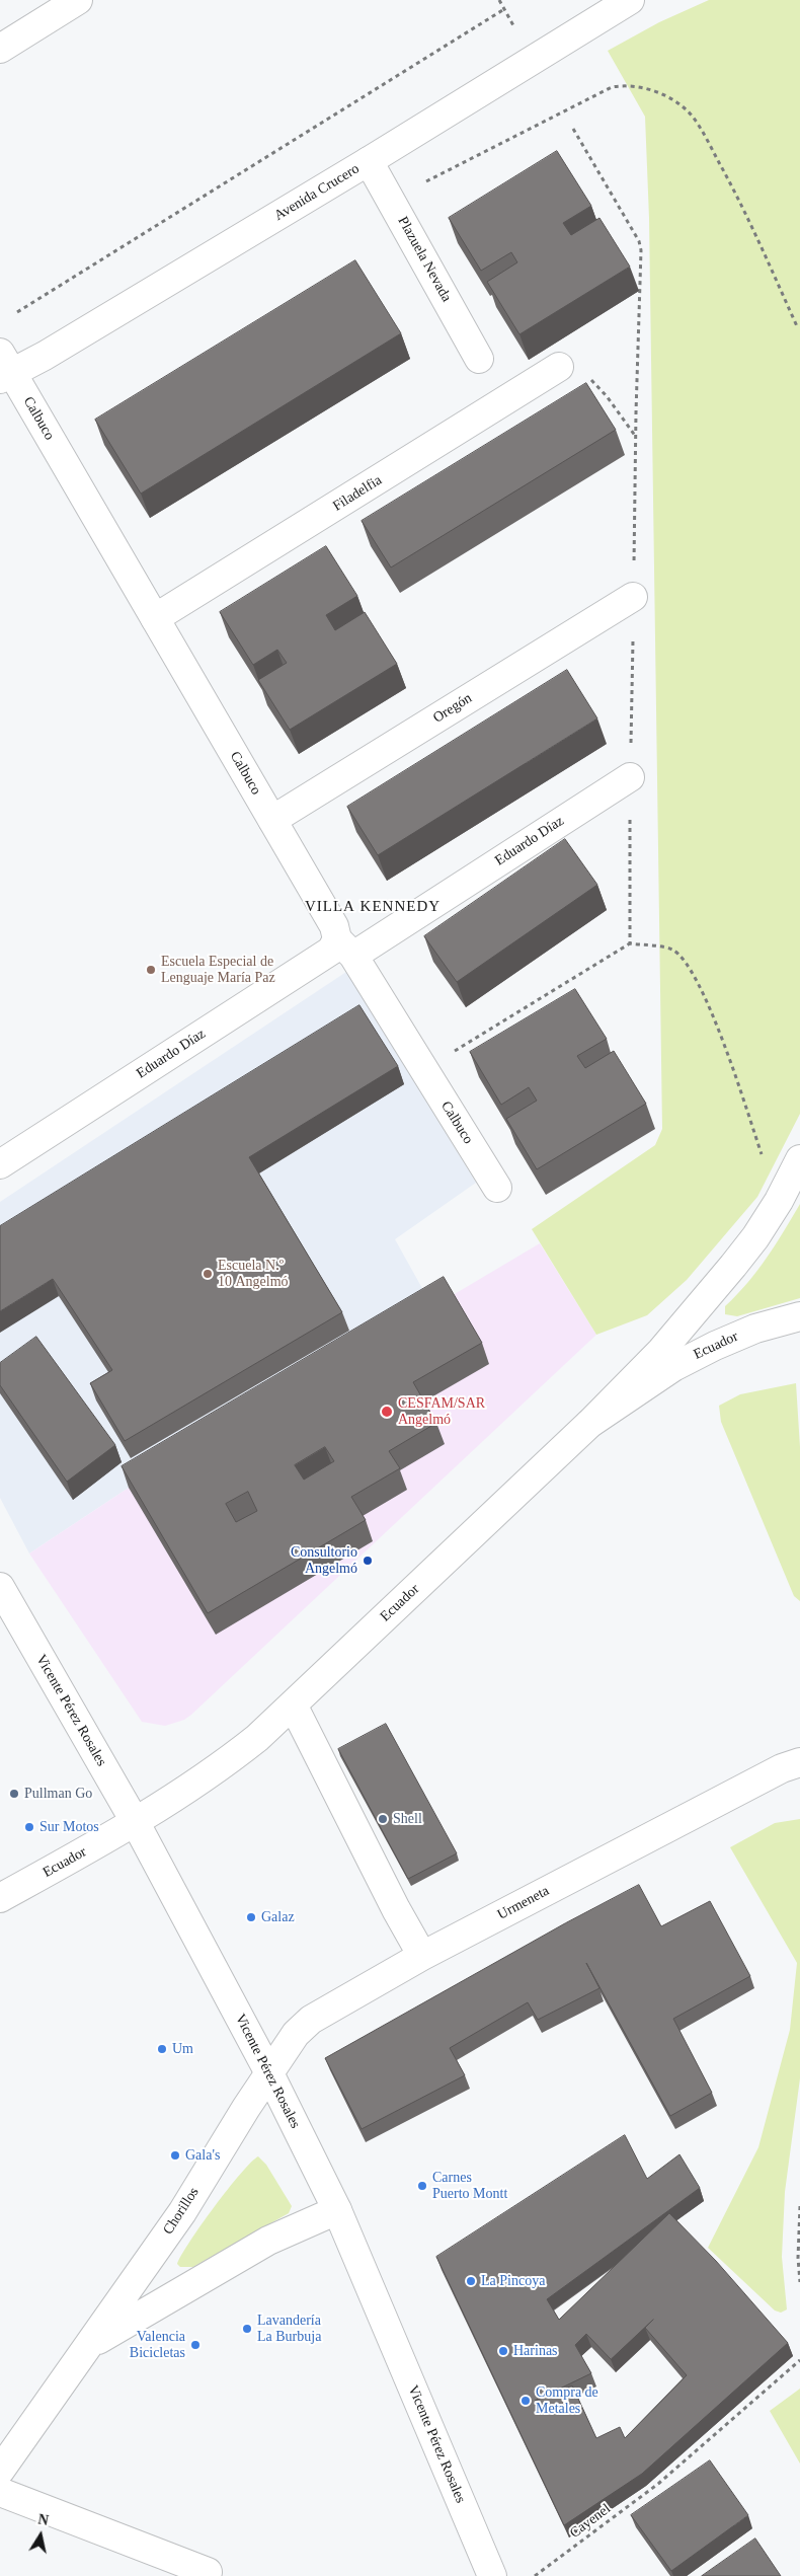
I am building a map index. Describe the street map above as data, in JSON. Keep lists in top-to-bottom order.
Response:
{
  "streets": {
    "main road": [
      "Avenida Crucero",
      "Plazuela Nevada",
      "Calbuco",
      "Filadelfia",
      "Oregón",
      "Eduardo Díaz",
      "Ecuador",
      "Vicente Pérez Rosales",
      "Urmeneta",
      "Chorillos"
    ],
    "path": ["Cayenel"]
  },
  "crossings": [
    ["Avenida Crucero", "Plazuela Nevada"],
    ["Avenida Crucero", "Calbuco"],
    ["Calbuco", "Filadelfia"],
    ["Calbuco", "Oregón"],
    ["Calbuco", "Eduardo Díaz"],
    ["Ecuador", "Vicente Pérez Rosales"],
    ["Vicente Pérez Rosales", "Urmeneta"],
    ["Vicente Pérez Rosales", "Chorillos"],
    ["Urmeneta", "Chorillos"]
  ],
  "districts": ["VILLA KENNEDY"],
  "places": [
    "Escuela Especial de Lenguaje María Paz",
    "Escuela N.º 10 Angelmó",
    "CESFAM/SAR Angelmó",
    "Consultorio Angelmó",
    "Pullman Go",
    "Shell",
    "Sur Motos",
    "Galaz",
    "Um",
    "Gala's",
    "Carnes Puerto Montt",
    "La Pincoya",
    "Lavandería La Burbuja",
    "Valencia Bicicletas",
    "Harinas",
    "Compra de Metales"
  ],
  "north": "top"
}
